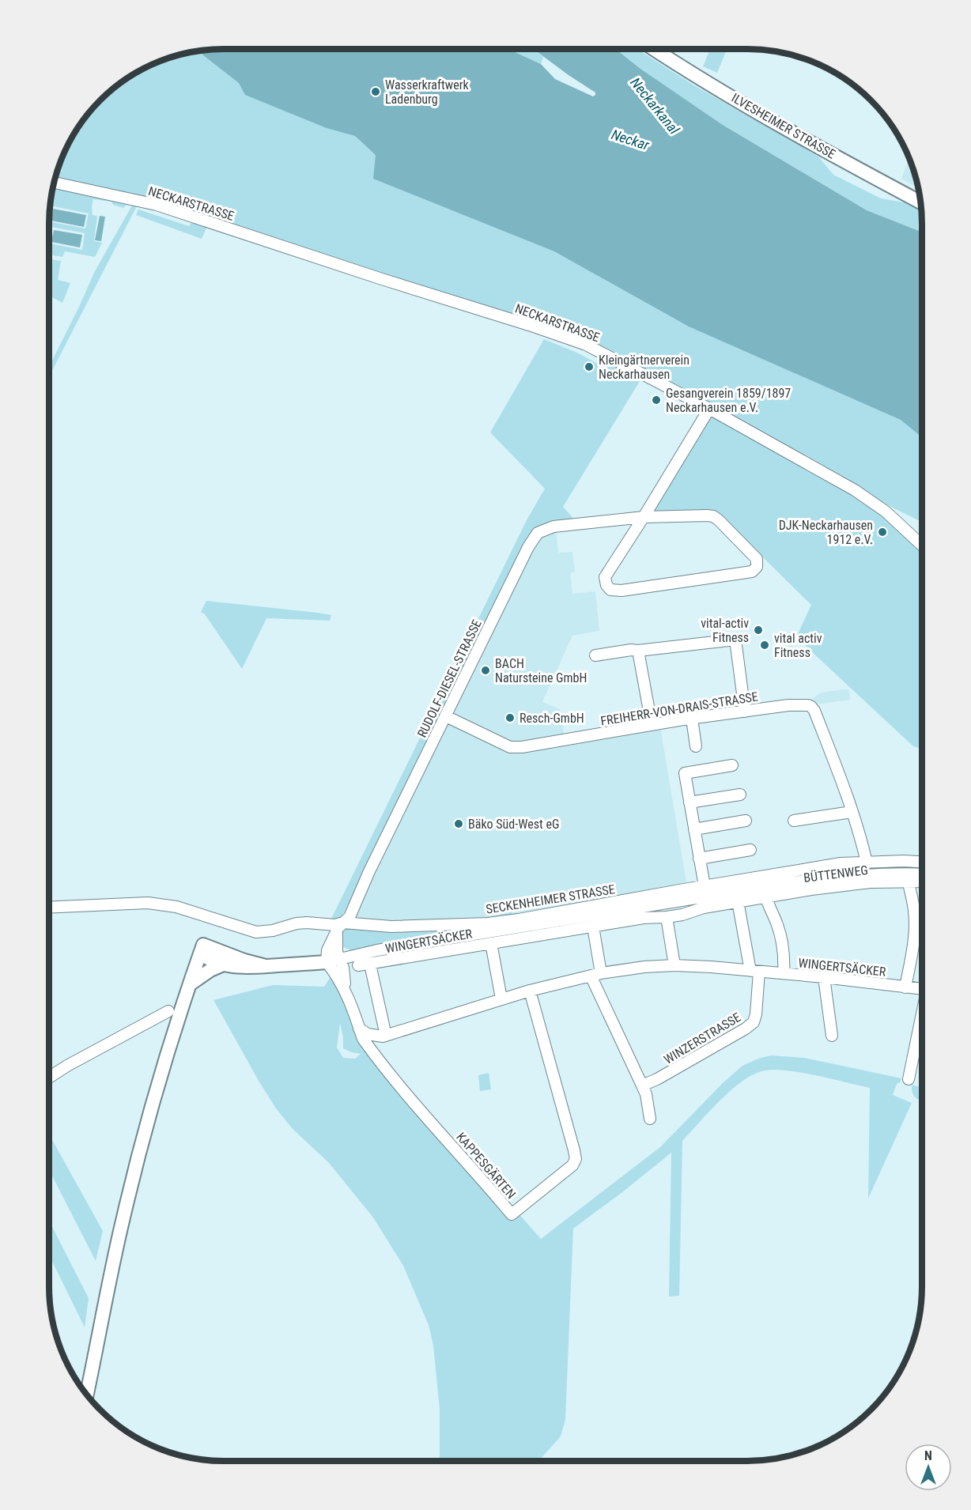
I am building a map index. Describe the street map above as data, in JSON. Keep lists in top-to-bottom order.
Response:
{
  "streets": {
    "main road": ["ILVESHEIMER STRASSE"],
    "street": [
      "NECKARSTRASSE",
      "RUDOLF-DIESEL-STRASSE",
      "FREIHERR-VON-DRAIS-STRASSE",
      "BÜTTENWEG",
      "SECKENHEIMER STRASSE",
      "WINGERTSÄCKER",
      "WINZERSTRASSE",
      "KAPPESGÄRTEN"
    ]
  },
  "crossings": [
    ["RUDOLF-DIESEL-STRASSE", "FREIHERR-VON-DRAIS-STRASSE"],
    ["RUDOLF-DIESEL-STRASSE", "SECKENHEIMER STRASSE"],
    ["RUDOLF-DIESEL-STRASSE", "KAPPESGÄRTEN"],
    ["FREIHERR-VON-DRAIS-STRASSE", "SECKENHEIMER STRASSE"],
    ["BÜTTENWEG", "WINGERTSÄCKER"],
    ["WINGERTSÄCKER", "WINZERSTRASSE"],
    ["WINGERTSÄCKER", "KAPPESGÄRTEN"]
  ],
  "water": ["Neckarkanal", "Neckar"],
  "places": [
    "Wasserkraftwerk Ladenburg",
    "Kleingärtnerverein Neckarhausen",
    "Gesangverein 1859/1897 Neckarhausen e.V.",
    "DJK-Neckarhausen 1912 e.V.",
    "vital-activ Fitness",
    "vital activ Fitness",
    "BACH Natursteine GmbH",
    "Resch-GmbH",
    "Bäko Süd-West eG"
  ],
  "north": "top"
}
